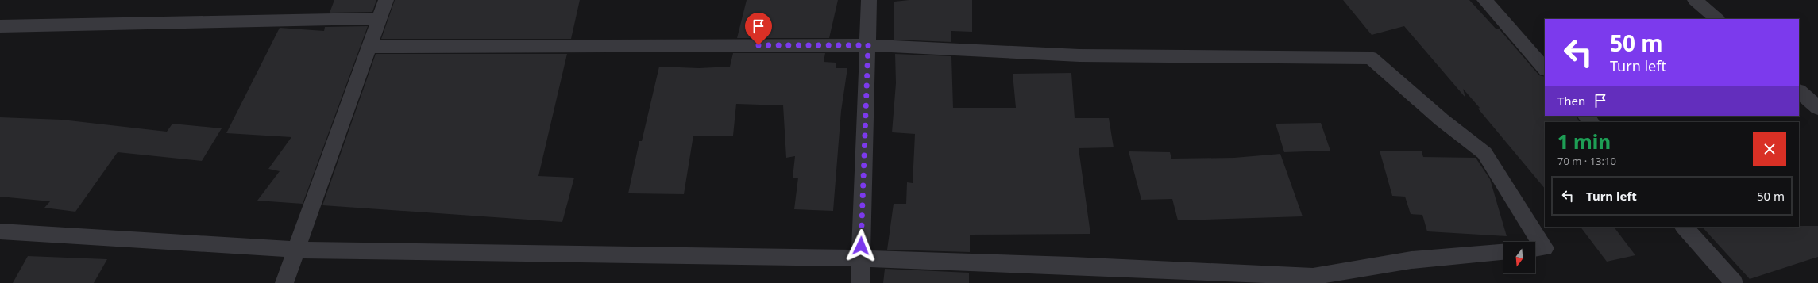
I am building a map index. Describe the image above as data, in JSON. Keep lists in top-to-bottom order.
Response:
{
  "north": "bottom",
  "page": {
    "turn": ["50 m", "Turn left"],
    "then": "Then",
    "heading": ["1 min", "70 m · 13:10"],
    "list": [
      {
        "name": "Turn left",
        "value": "50 m"
      }
    ]
  }
}
